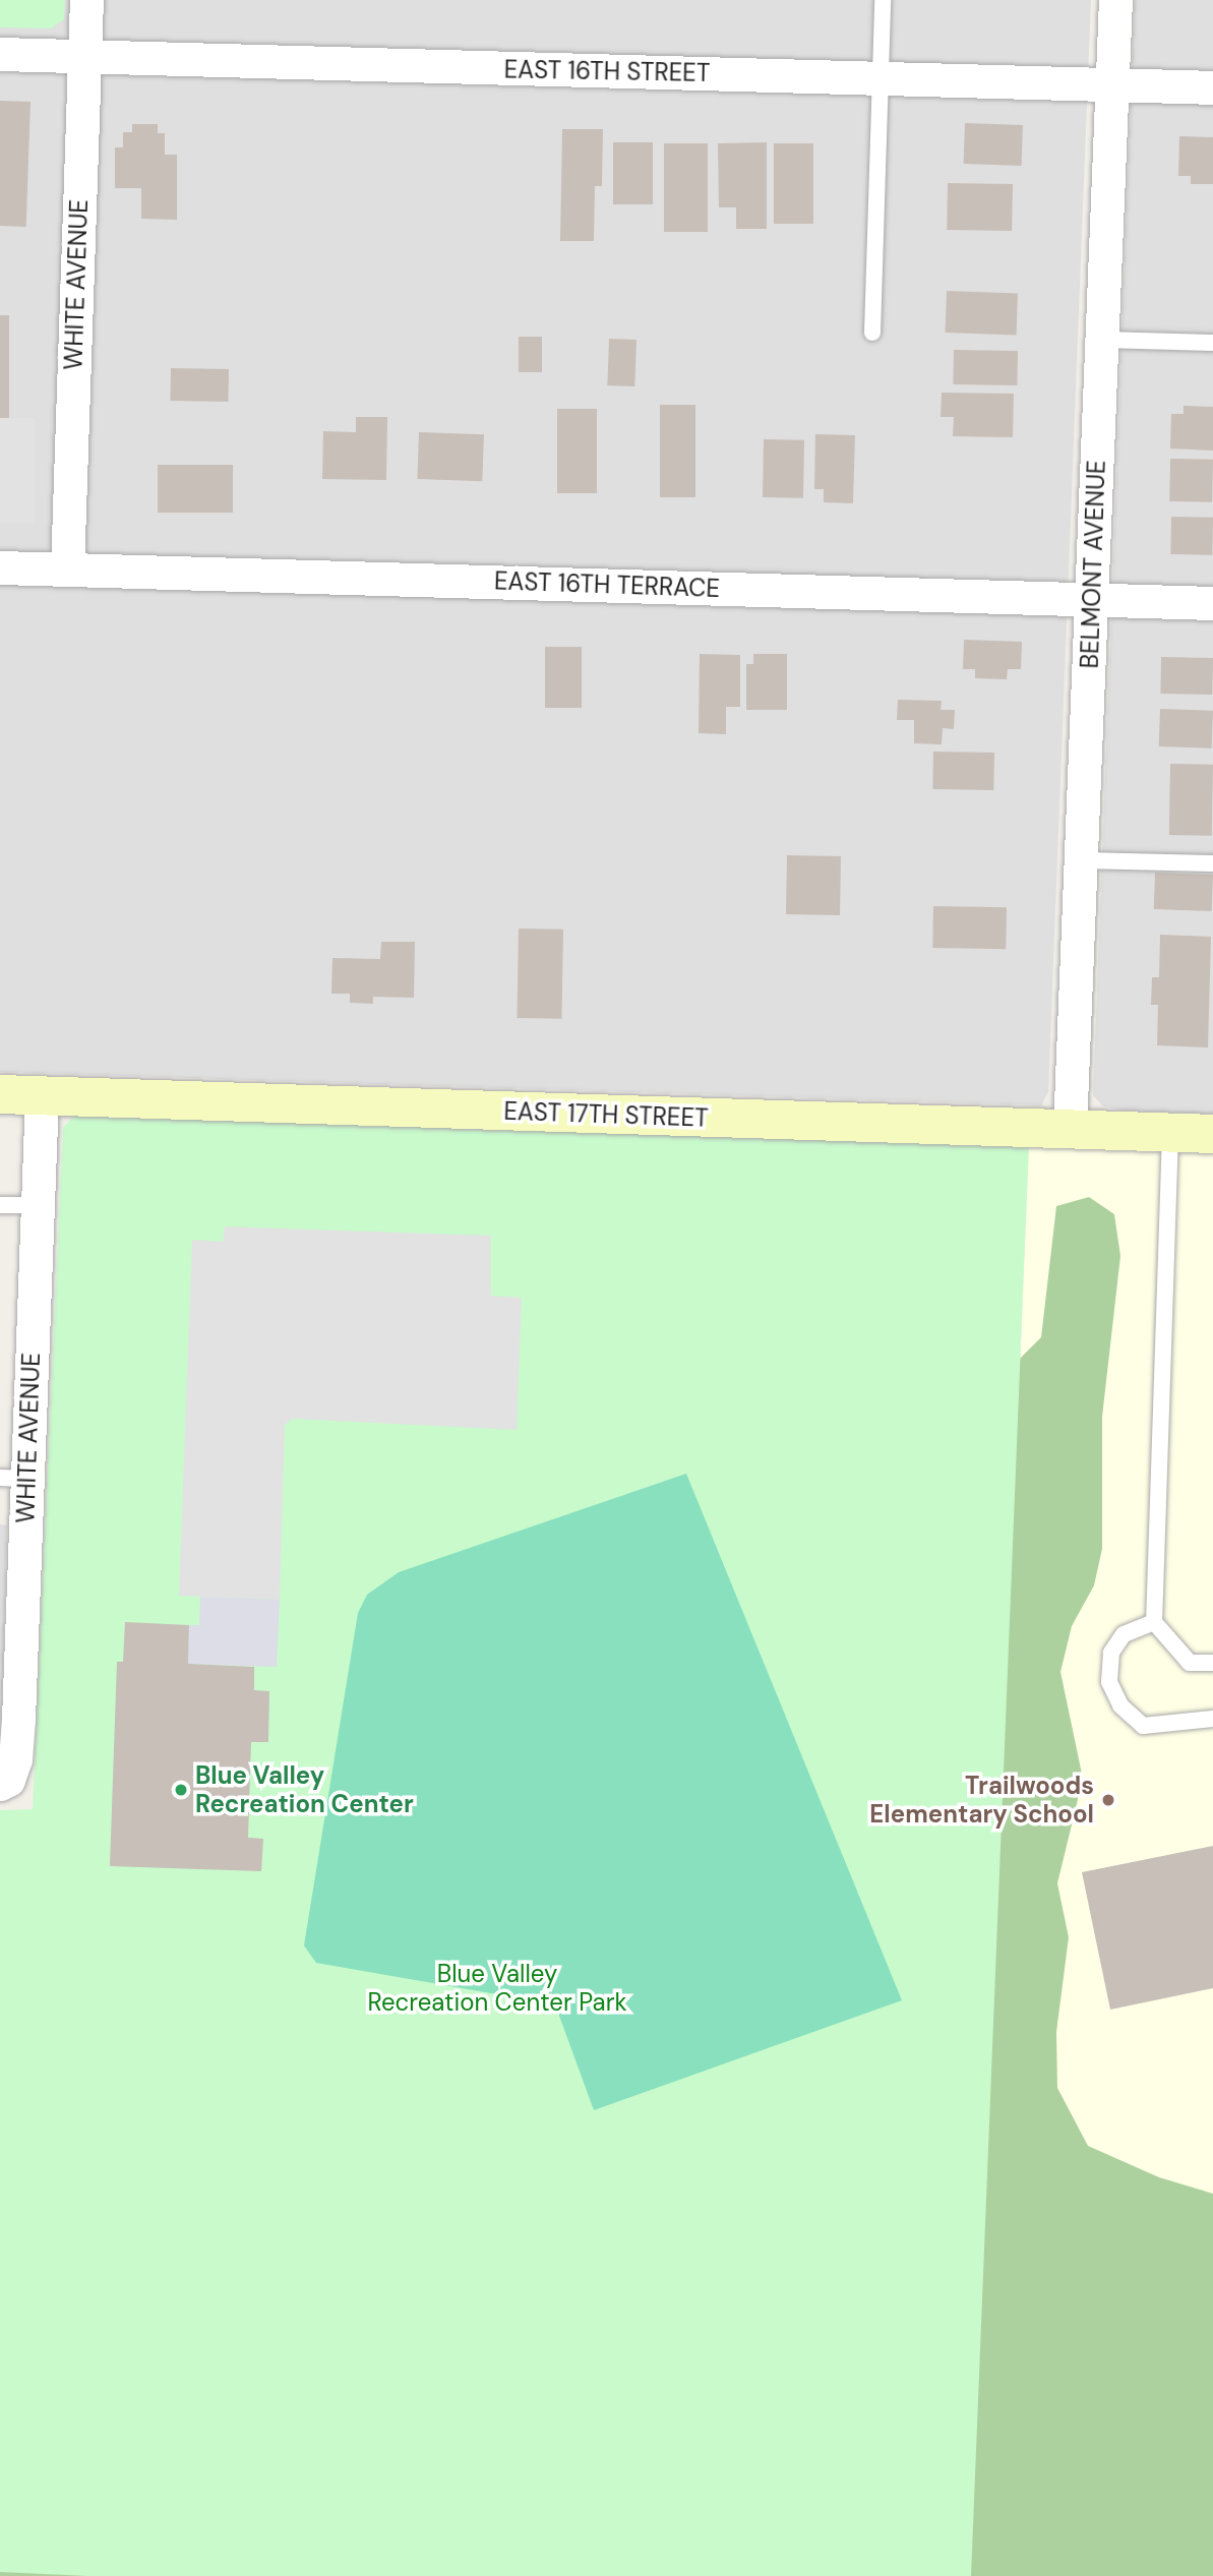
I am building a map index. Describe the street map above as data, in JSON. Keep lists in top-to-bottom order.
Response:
{
  "streets": {
    "street": [
      "EAST 16TH STREET",
      "WHITE AVENUE",
      "BELMONT AVENUE",
      "EAST 16TH TERRACE",
      "EAST 17TH STREET"
    ]
  },
  "crossings": [
    ["EAST 16TH STREET", "WHITE AVENUE"],
    ["EAST 16TH STREET", "BELMONT AVENUE"],
    ["WHITE AVENUE", "EAST 16TH TERRACE"],
    ["WHITE AVENUE", "EAST 17TH STREET"],
    ["BELMONT AVENUE", "EAST 16TH TERRACE"],
    ["BELMONT AVENUE", "EAST 17TH STREET"]
  ],
  "parks": ["Blue Valley Recreation Center Park"],
  "places": ["Blue Valley Recreation Center", "Trailwoods Elementary School"]
}
